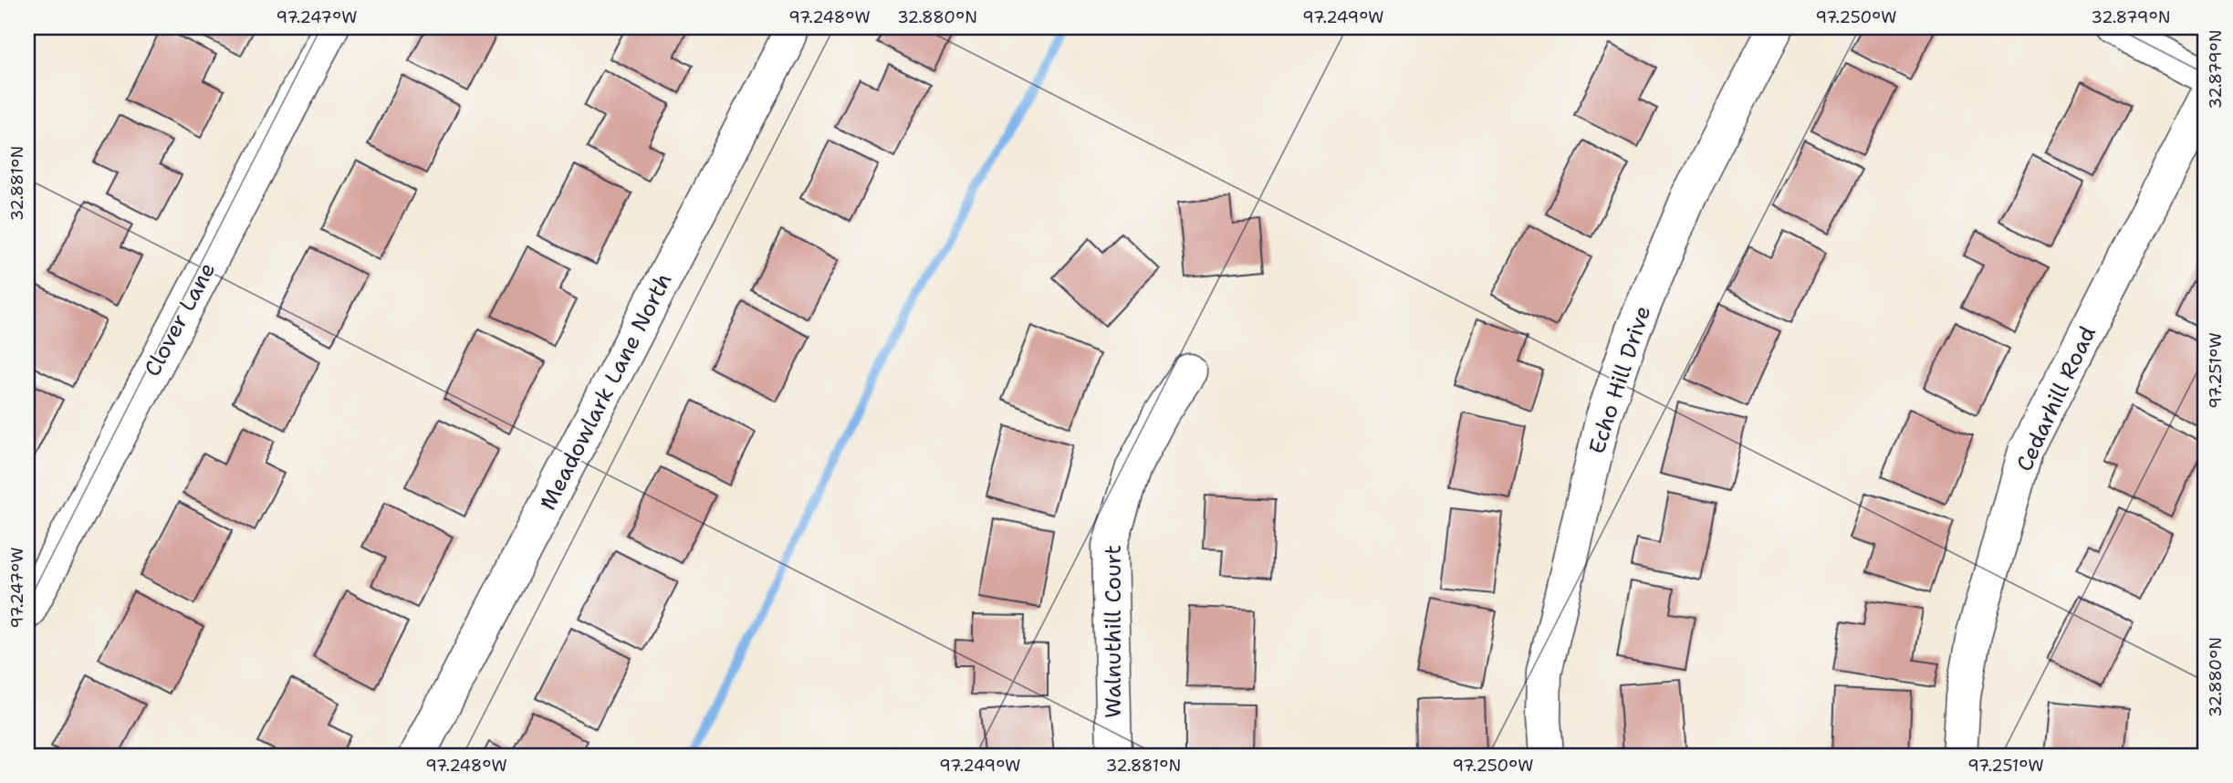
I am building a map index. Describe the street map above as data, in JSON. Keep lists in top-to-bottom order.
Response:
{
  "streets": {
    "street": [
      "Clover Lane",
      "Echo Hill Drive",
      "Meadowlark Lane North",
      "Cedarhill Road",
      "Walnuthill Court"
    ]
  },
  "coordinates": [
    "97.247°W",
    "97.248°W",
    "32.880°N",
    "97.249°W",
    "97.250°W",
    "32.879°N",
    "32.881°N",
    "97.251°W"
  ]
}
